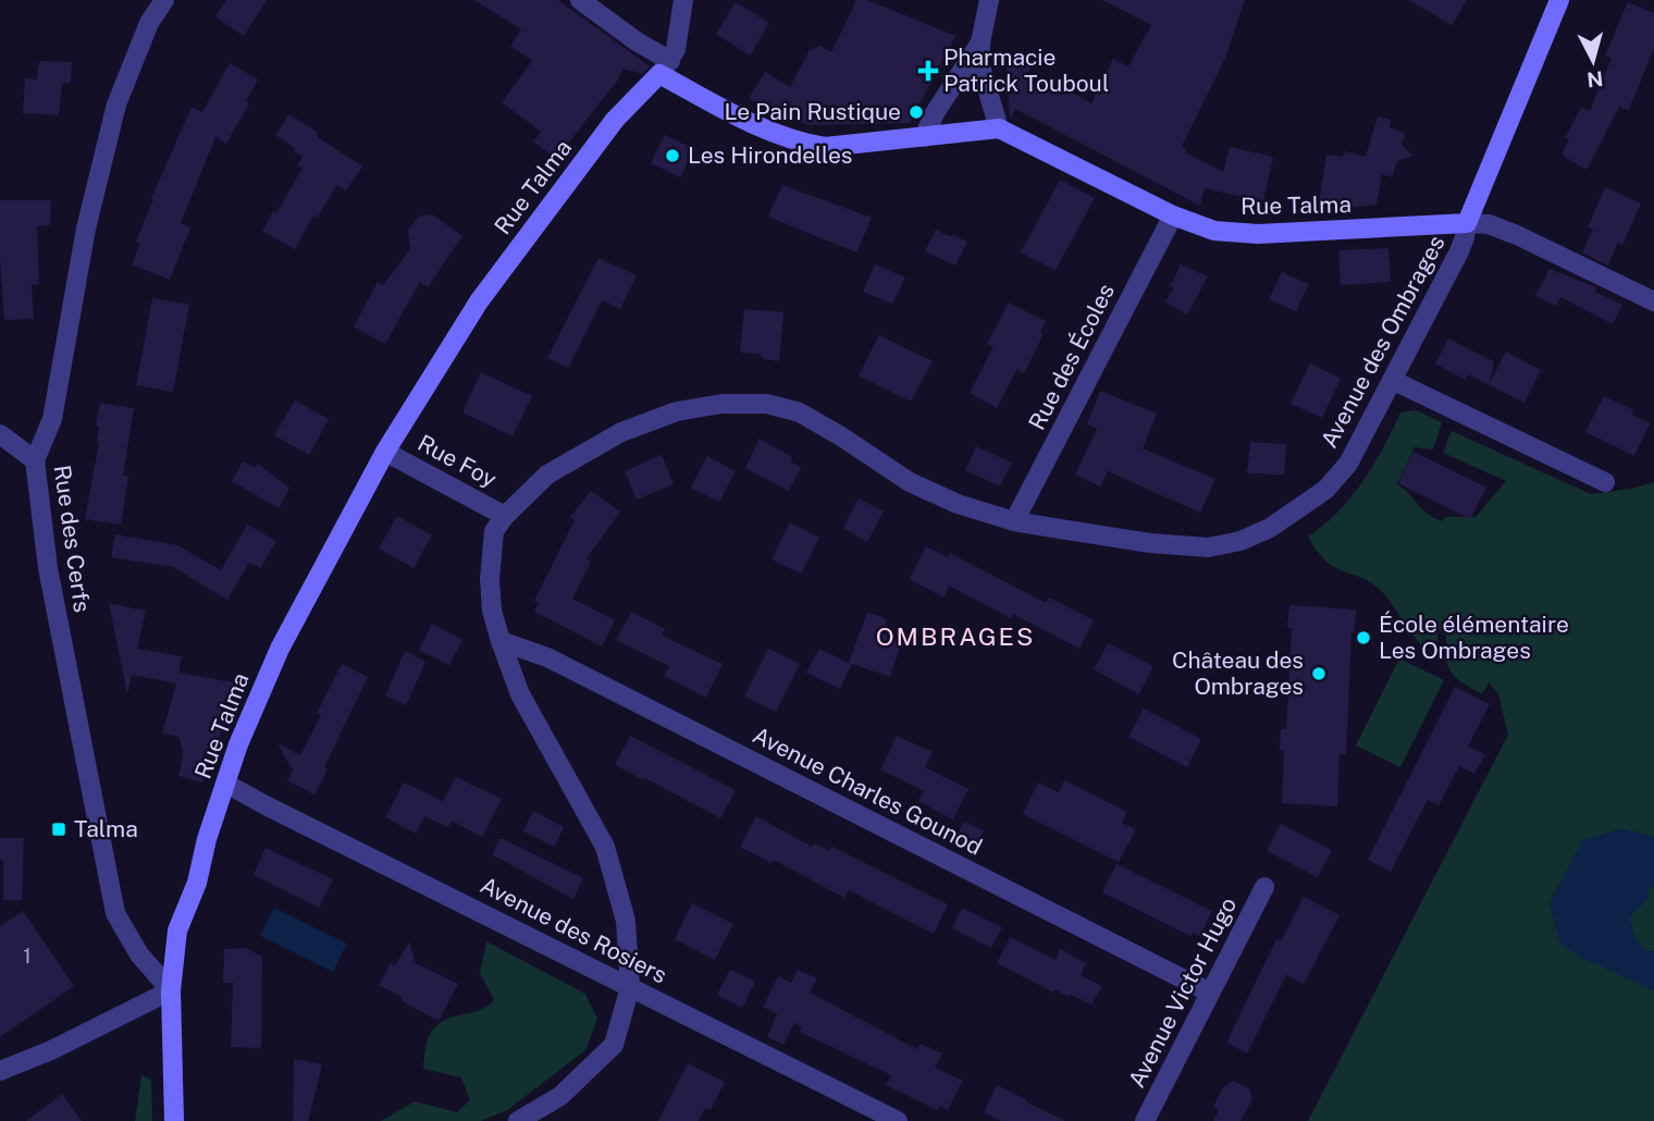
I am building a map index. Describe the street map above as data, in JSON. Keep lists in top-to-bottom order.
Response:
{
  "streets": {
    "main road": ["Rue Talma"],
    "street": [
      "Avenue des Ombrages",
      "Rue des Écoles",
      "Rue Foy",
      "Rue des Cerfs",
      "Avenue Charles Gounod",
      "Avenue des Rosiers",
      "Avenue Victor Hugo"
    ]
  },
  "crossings": [
    ["Rue Talma", "Avenue des Ombrages"],
    ["Rue Talma", "Rue des Écoles"],
    ["Rue Talma", "Rue Foy"],
    ["Rue Talma", "Rue des Cerfs"],
    ["Rue Talma", "Avenue des Rosiers"],
    ["Avenue des Ombrages", "Rue des Écoles"],
    ["Avenue des Ombrages", "Rue Foy"],
    ["Avenue des Ombrages", "Avenue Charles Gounod"],
    ["Avenue des Ombrages", "Avenue des Rosiers"],
    ["Avenue Charles Gounod", "Avenue Victor Hugo"]
  ],
  "districts": ["OMBRAGES"],
  "places": {
    "health": ["Pharmacie Patrick Touboul"],
    "other": [
      "Le Pain Rustique",
      "Les Hirondelles",
      "École élémentaire Les Ombrages",
      "Château des Ombrages"
    ],
    "transit": ["Talma"]
  },
  "house_numbers": ["1"],
  "north": "bottom"
}
